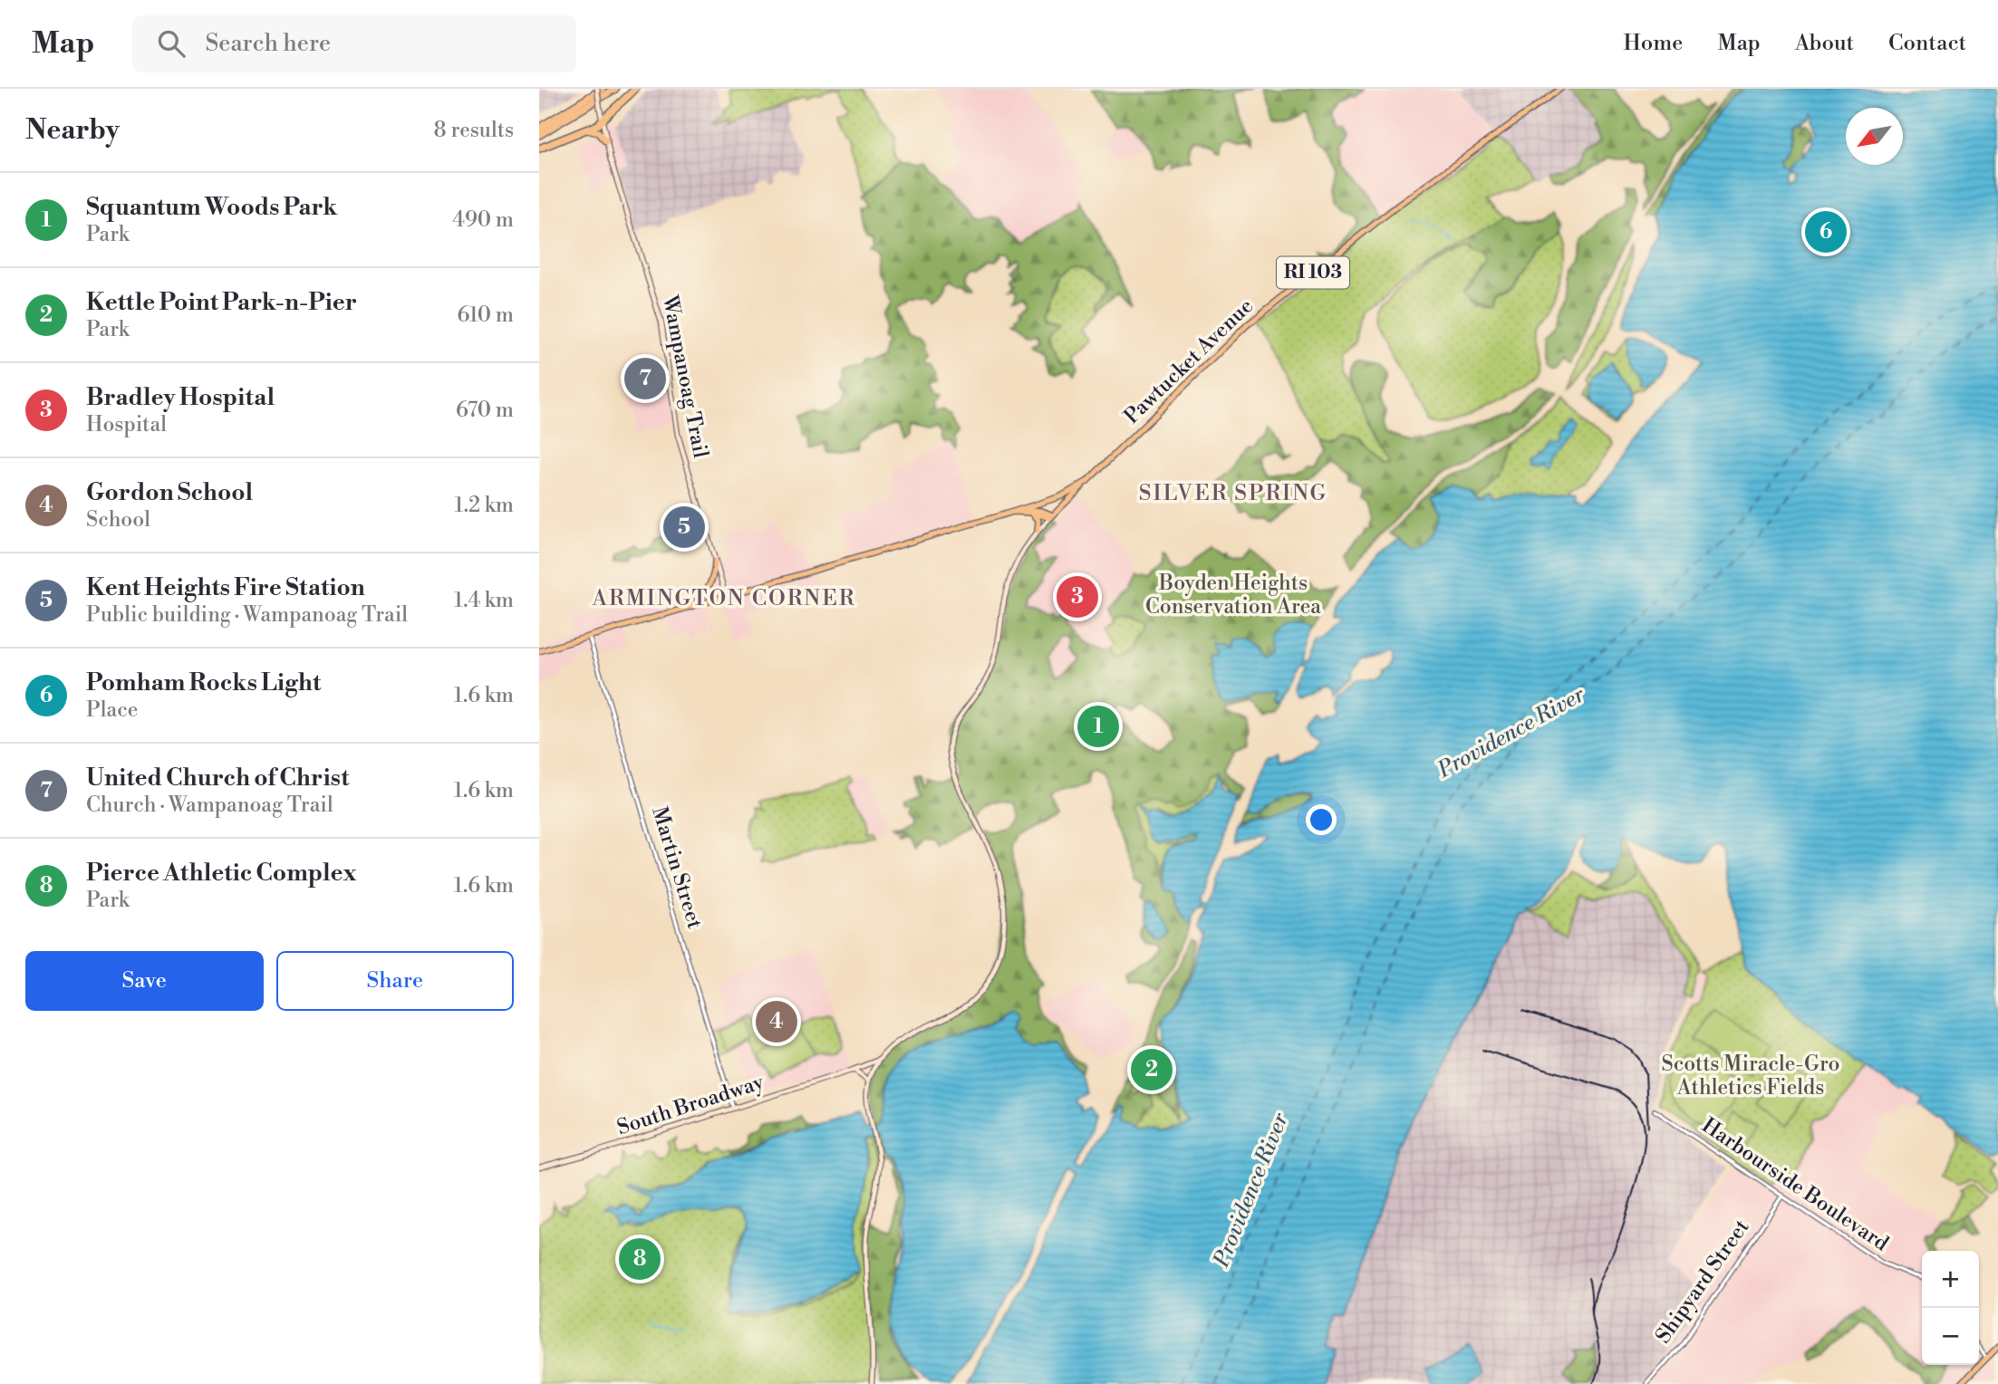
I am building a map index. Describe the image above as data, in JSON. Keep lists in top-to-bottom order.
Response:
{
  "streets": {
    "main road": [
      "RI 103",
      "Pawtucket Avenue",
      "Wampanoag Trail",
      "South Broadway"
    ],
    "street": ["Martin Street", "Harbourside Boulevard", "Shipyard Street"]
  },
  "crossings": [
    ["RI 103", "Pawtucket Avenue"],
    ["Pawtucket Avenue", "Wampanoag Trail"],
    ["Pawtucket Avenue", "Martin Street"],
    ["Martin Street", "South Broadway"],
    ["Harbourside Boulevard", "Shipyard Street"]
  ],
  "districts": ["SILVER SPRING", "ARMINGTON CORNER"],
  "water": ["Providence River"],
  "parks": ["Boyden Heights Conservation Area", "Scotts Miracle-Gro Athletics Fields"],
  "north": "bottom left",
  "page": {
    "header": "Map",
    "search": "Search here",
    "nav": [
      "Home",
      "Map",
      "About",
      "Contact"
    ],
    "heading": ["Nearby", "8 results"],
    "list": [
      {
        "mark": "1",
        "name": "Squantum Woods Park",
        "note": "Park",
        "value": "490 m"
      },
      {
        "mark": "2",
        "name": "Kettle Point Park-n-Pier",
        "note": "Park",
        "value": "610 m"
      },
      {
        "mark": "3",
        "name": "Bradley Hospital",
        "note": "Hospital",
        "value": "670 m"
      },
      {
        "mark": "4",
        "name": "Gordon School",
        "note": "School",
        "value": "1.2 km"
      },
      {
        "mark": "5",
        "name": "Kent Heights Fire Station",
        "note": "Public building · Wampanoag Trail",
        "value": "1.4 km"
      },
      {
        "mark": "6",
        "name": "Pomham Rocks Light",
        "note": "Place",
        "value": "1.6 km"
      },
      {
        "mark": "7",
        "name": "United Church of Christ",
        "note": "Church · Wampanoag Trail",
        "value": "1.6 km"
      },
      {
        "mark": "8",
        "name": "Pierce Athletic Complex",
        "note": "Park",
        "value": "1.6 km"
      }
    ],
    "pins": [
      "6",
      "7",
      "5",
      "3",
      "1",
      "4",
      "2",
      "8"
    ],
    "buttons": ["Save", "Share"],
    "map_buttons": ["+", "−"]
  }
}
